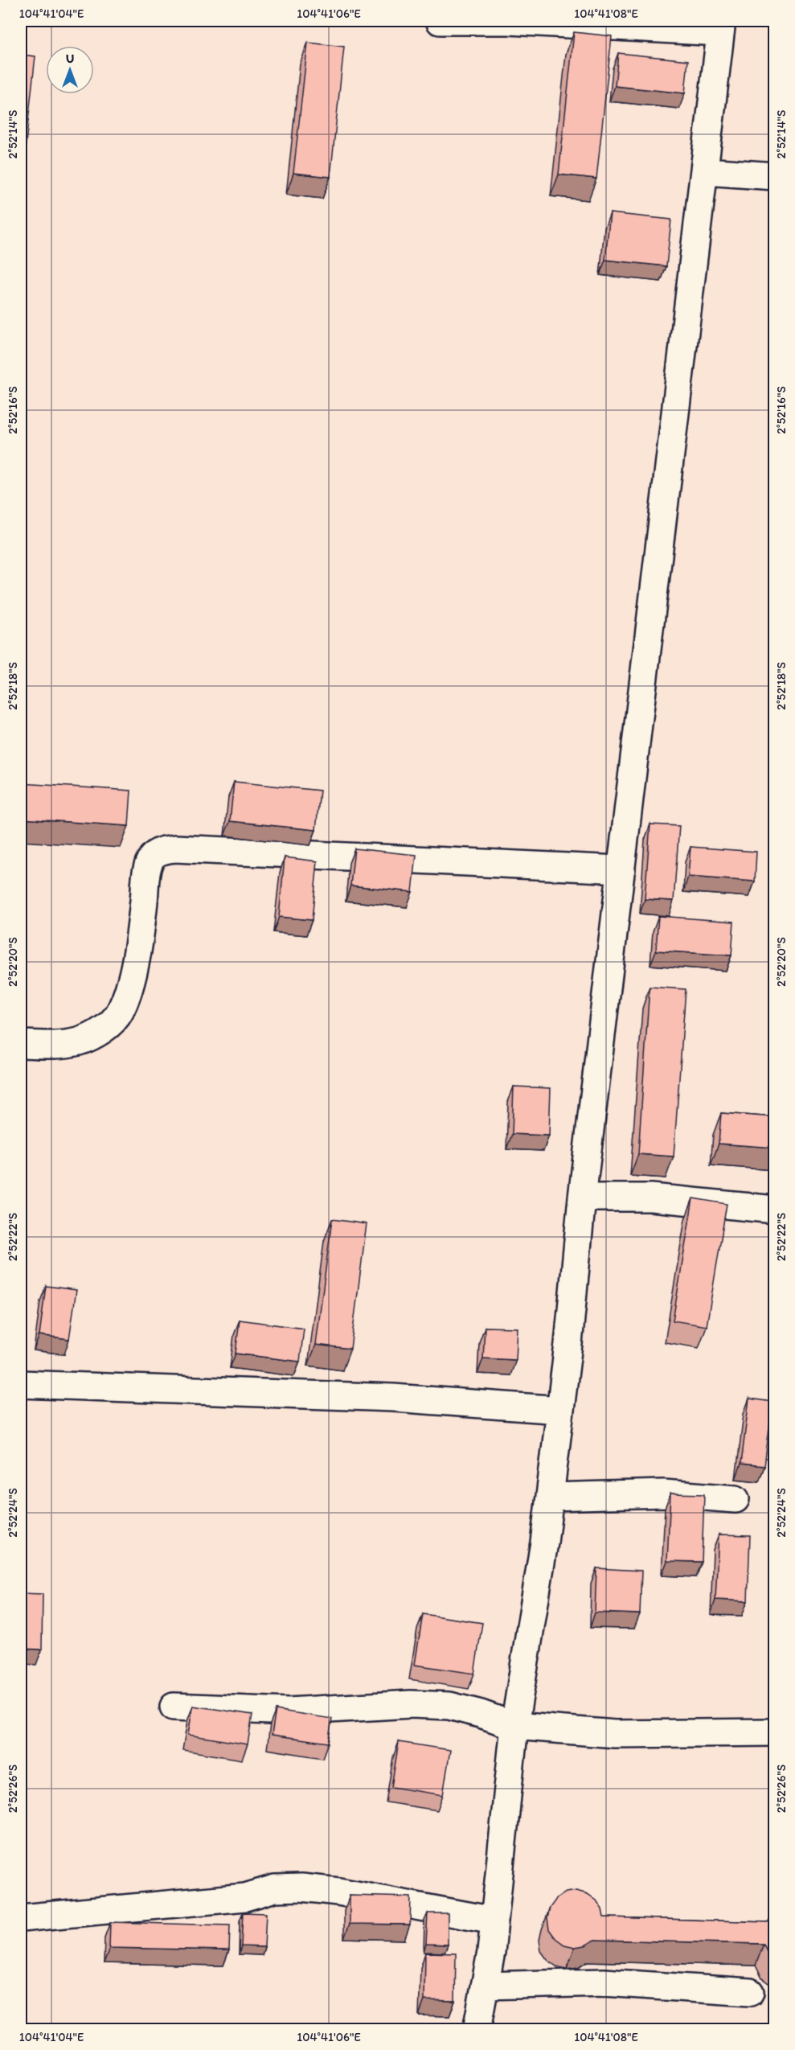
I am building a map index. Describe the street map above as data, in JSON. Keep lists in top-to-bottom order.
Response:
{
  "north": "top",
  "coordinates": [
    "104°41'04\"E",
    "104°41'06\"E",
    "104°41'08\"E",
    "2°52'14\"S",
    "2°52'16\"S",
    "2°52'18\"S",
    "2°52'20\"S",
    "2°52'22\"S",
    "2°52'24\"S",
    "2°52'26\"S"
  ]
}
